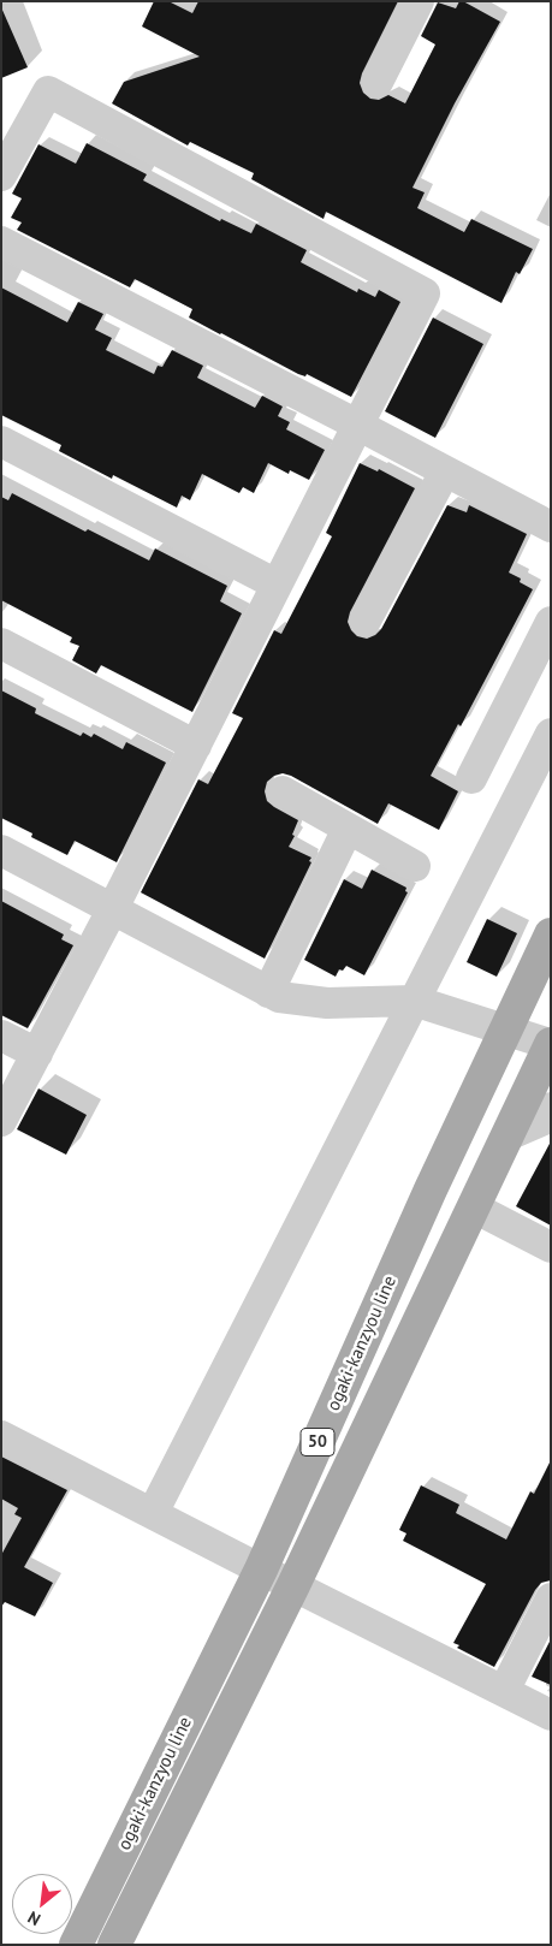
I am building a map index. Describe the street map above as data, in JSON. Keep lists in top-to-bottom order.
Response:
{
  "streets": {
    "main road": ["ogaki-kanzyou line", "50"]
  },
  "north": "bottom left"
}
